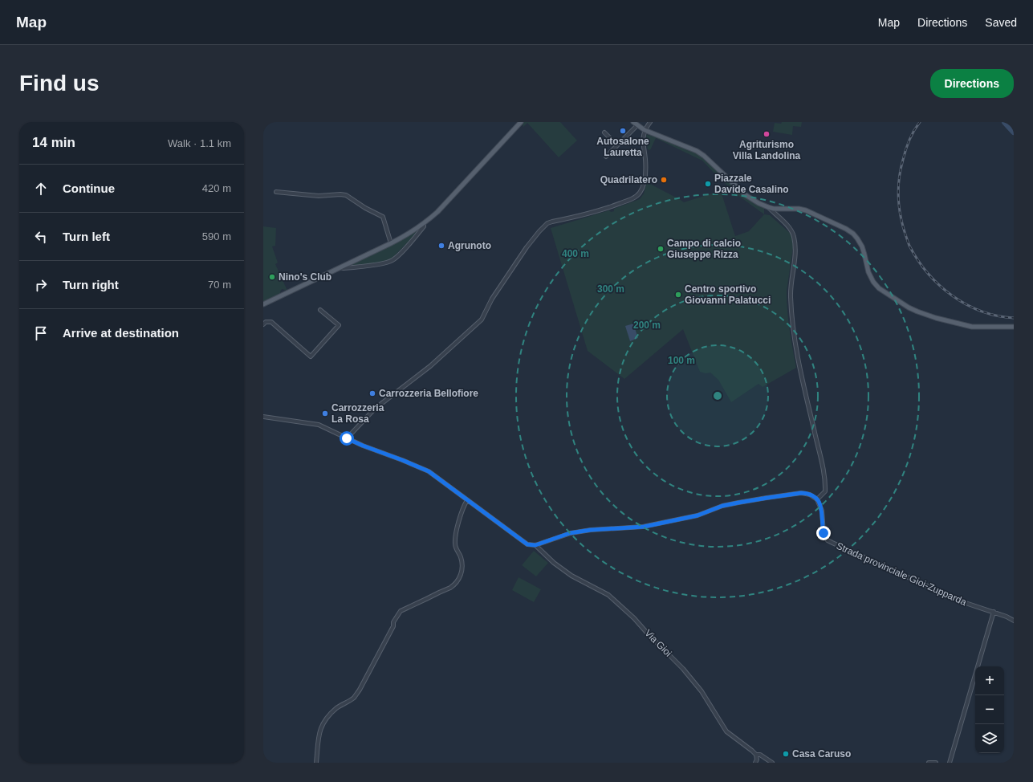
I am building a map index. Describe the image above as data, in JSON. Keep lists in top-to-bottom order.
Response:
{
  "streets": {
    "street": ["Strada provinciale Gioi-Zupparda", "Via Gioi"]
  },
  "places": [
    "Autosalone Lauretta",
    "Agriturismo Villa Landolina",
    "Quadrilatero",
    "Piazzale Davide Casalino",
    "Agrunoto",
    "Campo di calcio Giuseppe Rizza",
    "Nino's Club",
    "Centro sportivo Giovanni Palatucci",
    "Carrozzeria Bellofiore",
    "Carrozzeria La Rosa",
    "Casa Caruso"
  ],
  "page": {
    "header": "Map",
    "nav": ["Map", "Directions", "Saved"],
    "buttons": "Directions",
    "title": "Find us",
    "heading": ["14 min", "Walk · 1.1 km"],
    "list": [
      ["Continue", "420 m"],
      ["Turn left", "590 m"],
      ["Turn right", "70 m"],
      "Arrive at destination"
    ],
    "map_buttons": ["+", "−"]
  },
  "rings": [
    "400 m",
    "300 m",
    "200 m",
    "100 m"
  ]
}
